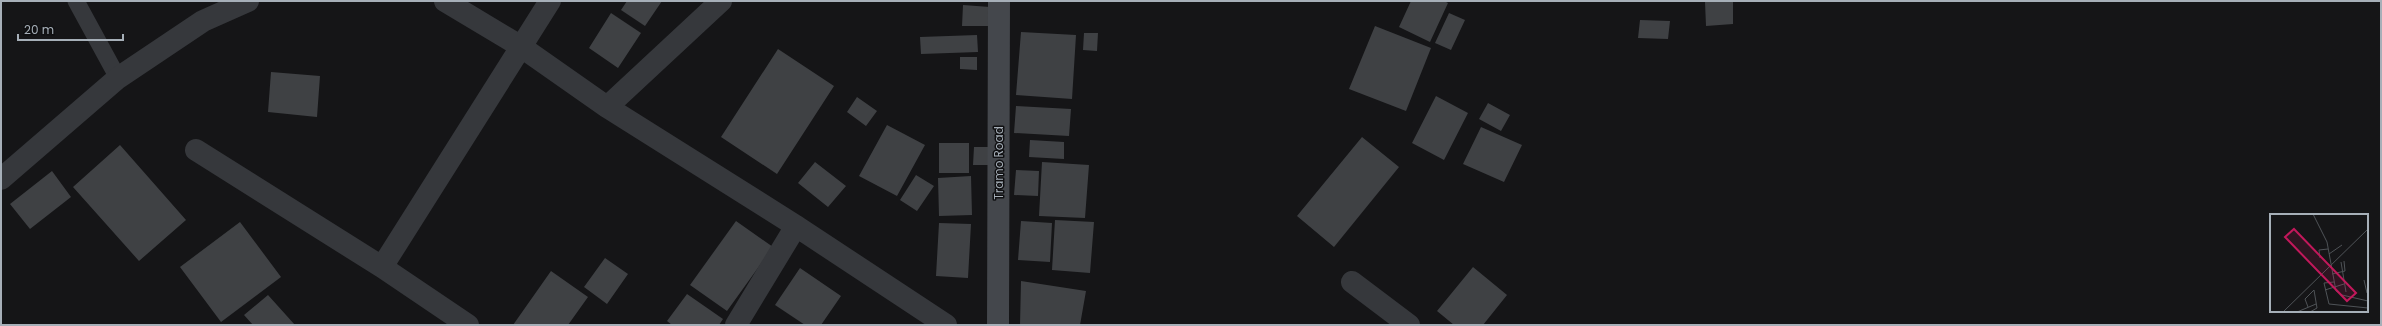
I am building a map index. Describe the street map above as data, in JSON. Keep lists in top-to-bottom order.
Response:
{
  "streets": {
    "street": ["Tramo Road"]
  },
  "scale_bar": "20 m"
}
